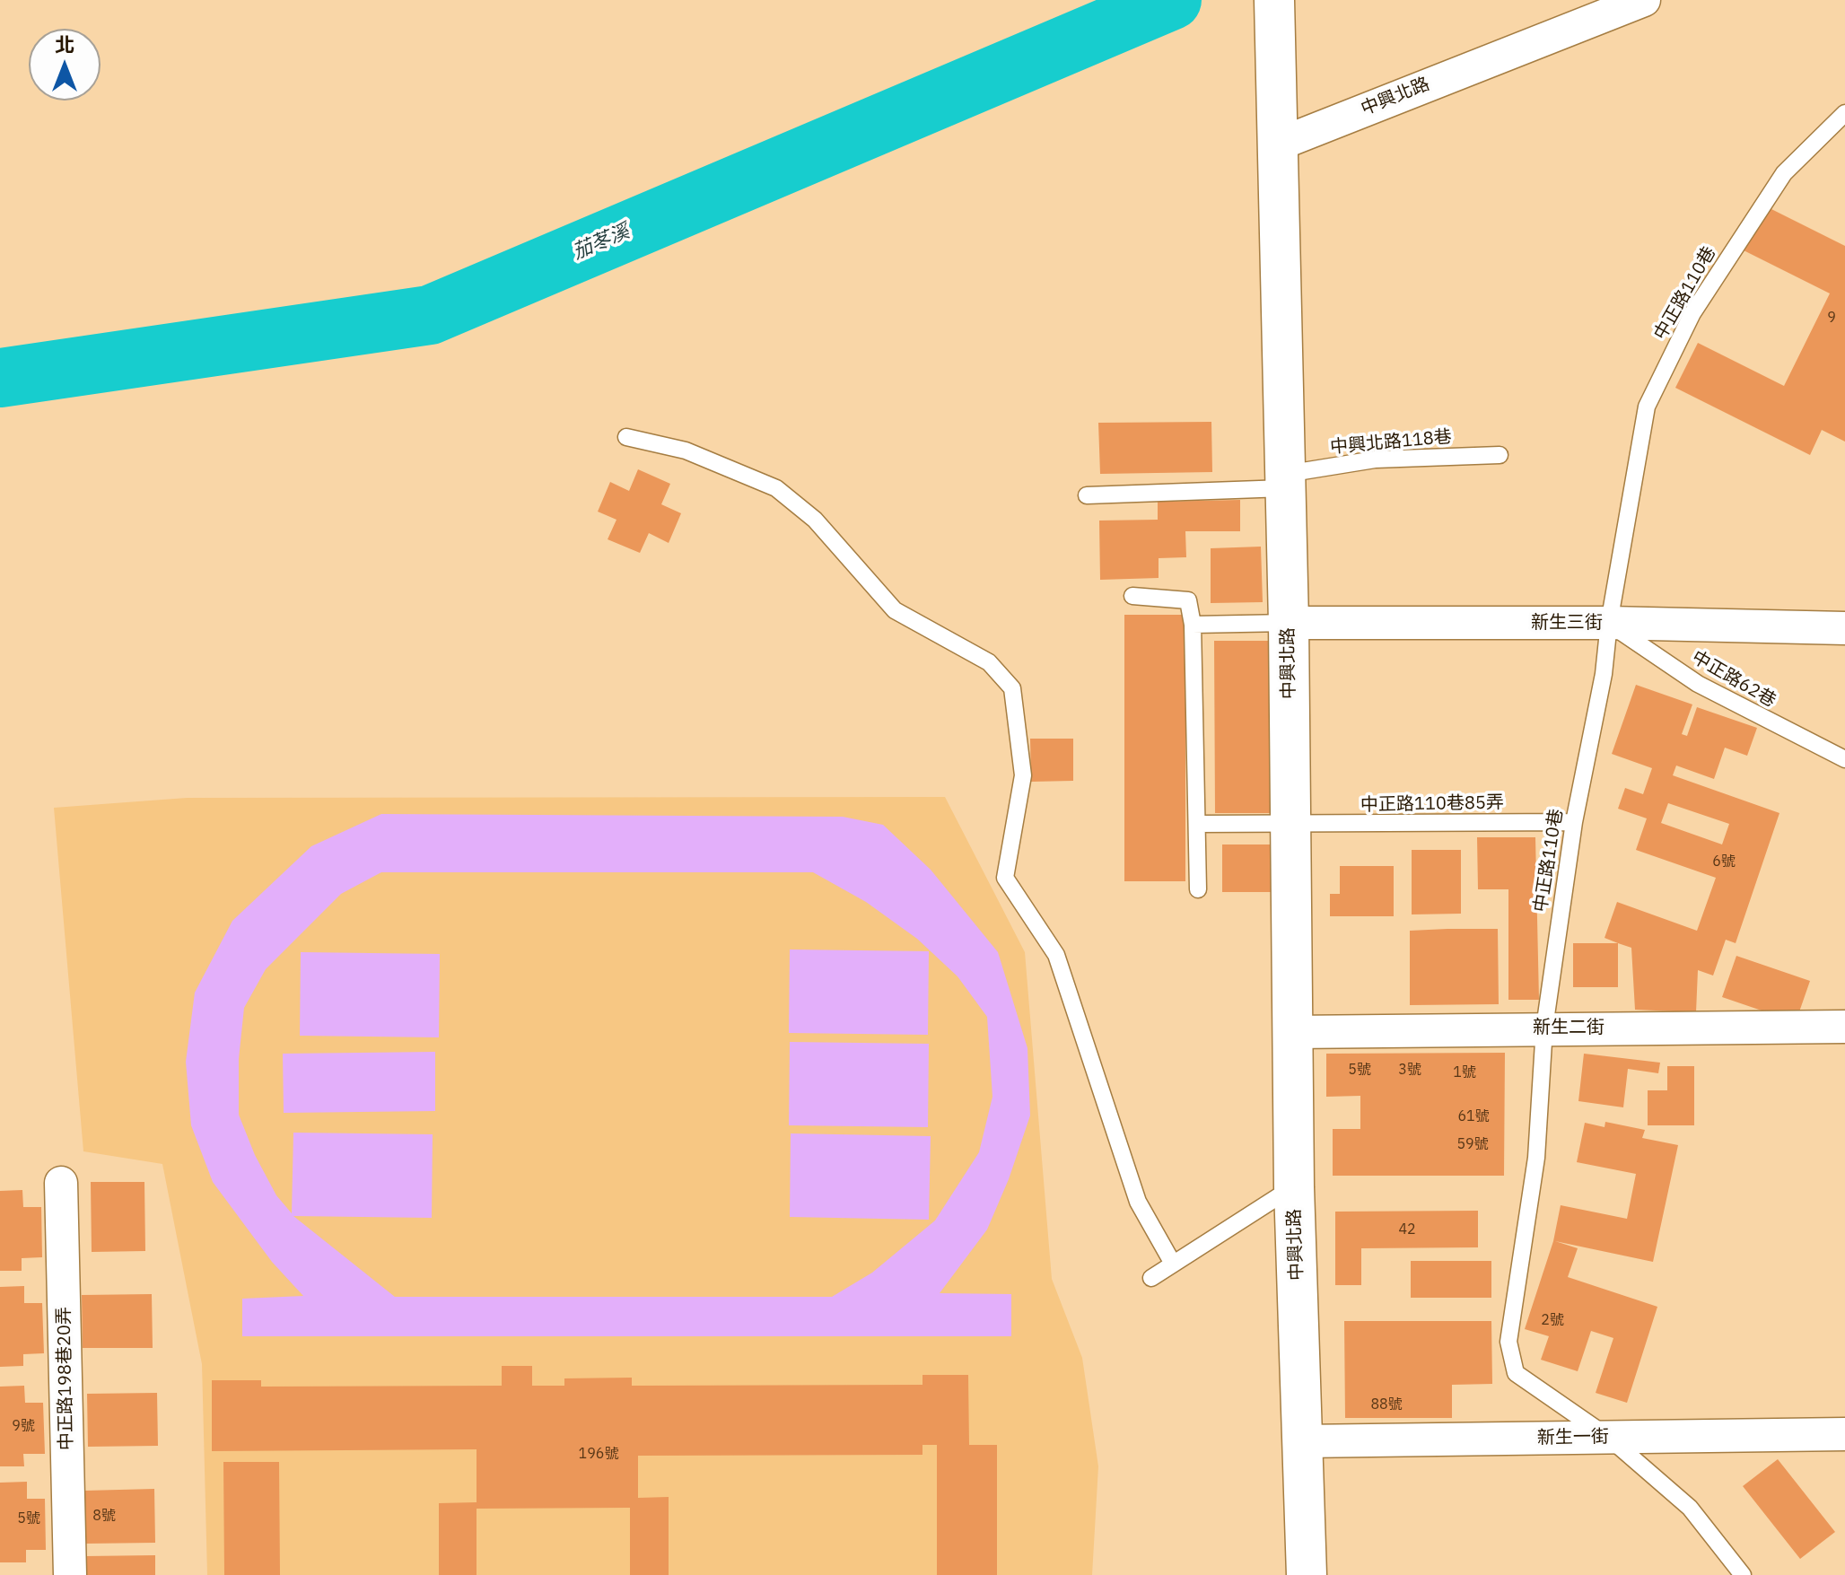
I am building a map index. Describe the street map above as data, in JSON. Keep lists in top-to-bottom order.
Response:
{
  "streets": {
    "street": [
      "中興北路",
      "新生三街",
      "新生二街",
      "中正路198巷20弄",
      "新生一街"
    ],
    "lane": [
      "中正路110巷",
      "中興北路118巷",
      "中正路62巷",
      "中正路110巷85弄"
    ]
  },
  "crossings": [
    ["中興北路", "中興北路118巷"],
    ["中興北路", "新生三街"],
    ["中興北路", "中正路110巷85弄"],
    ["中興北路", "新生二街"],
    ["中興北路", "新生一街"],
    ["中正路110巷", "新生三街"],
    ["中正路110巷", "中正路62巷"],
    ["中正路110巷", "中正路110巷85弄"],
    ["中正路110巷", "新生二街"],
    ["中正路110巷", "新生一街"],
    ["新生三街", "中正路62巷"]
  ],
  "water": ["茄苳溪"],
  "house_numbers": [
    "9",
    "6號",
    "5號",
    "3號",
    "1號",
    "61號",
    "59號",
    "42",
    "2號",
    "88號",
    "9號",
    "196號",
    "8號",
    "5號"
  ],
  "north": "top"
}
